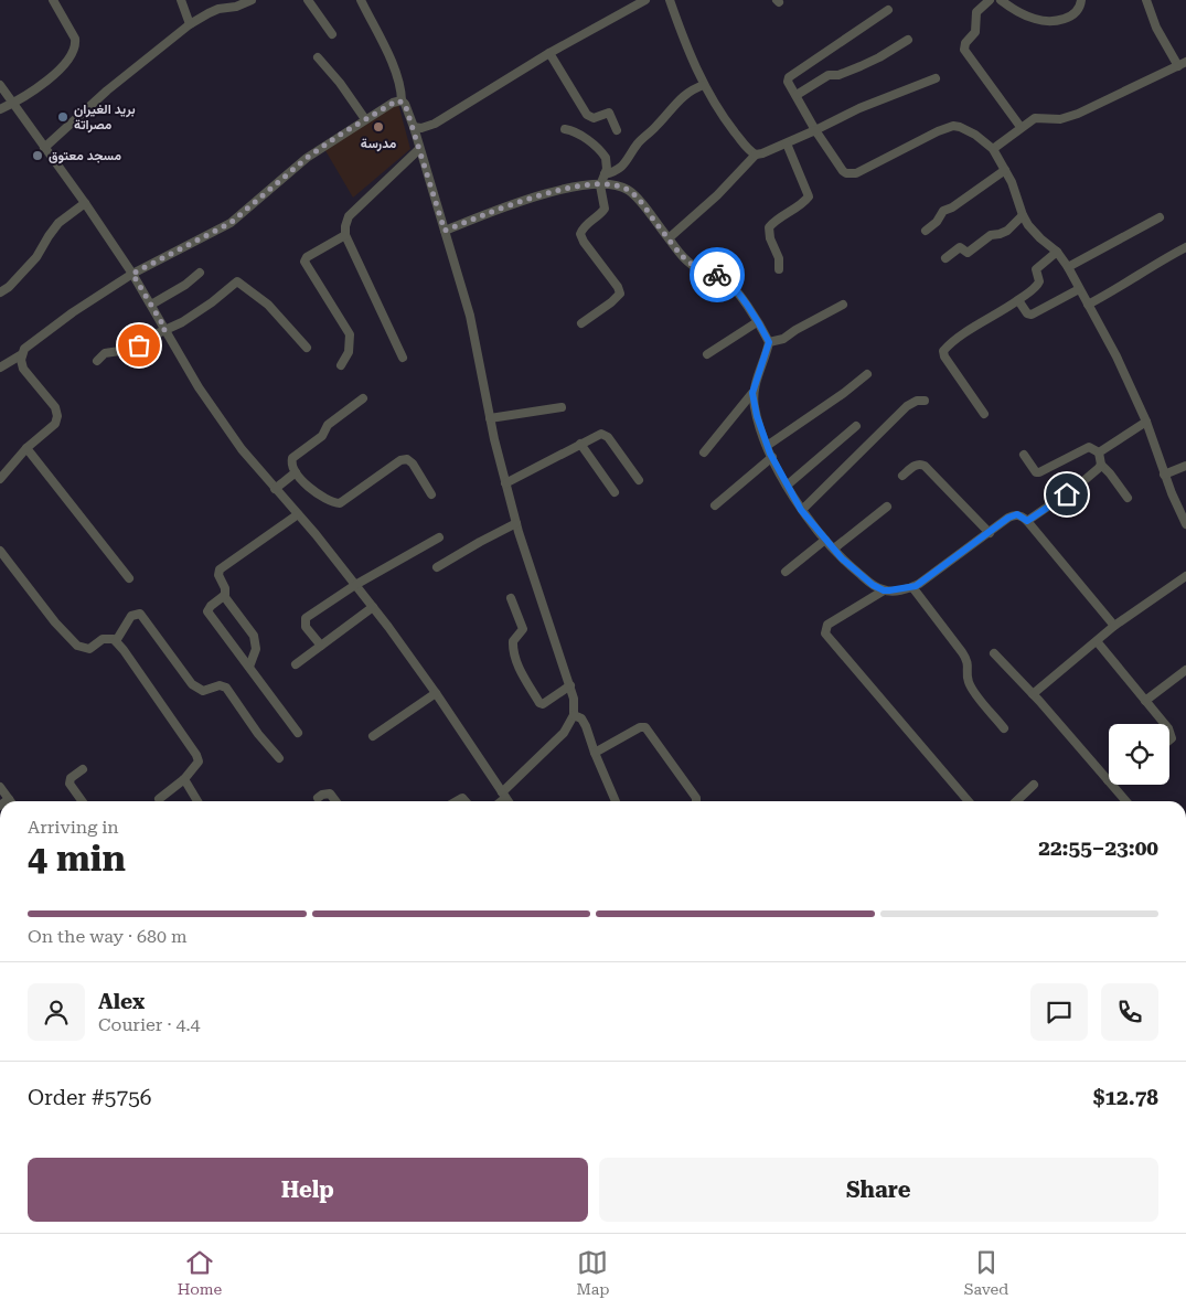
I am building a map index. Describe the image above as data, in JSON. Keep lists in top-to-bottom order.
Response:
{
  "places": ["بريد الغيران مصراتة", "مدرسة", "مسجد معتوق"],
  "page": {
    "heading": ["4 min", "Arriving in", "22:55–23:00"],
    "panel": [
      "Alex",
      "Courier · 4.4",
      "Order #5756",
      "$12.78"
    ],
    "bar": "On the way · 680 m",
    "buttons": ["Help", "Share"],
    "tabs": ["Home", "Map", "Saved"]
  }
}
